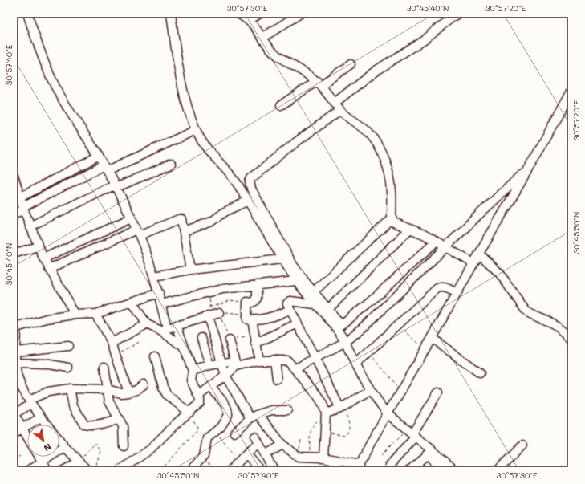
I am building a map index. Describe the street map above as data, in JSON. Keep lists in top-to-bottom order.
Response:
{
  "north": "bottom right",
  "coordinates": [
    "30°57'30\"E",
    "30°45'40\"N",
    "30°57'20\"E",
    "30°57'40\"E",
    "30°45'50\"N"
  ]
}
